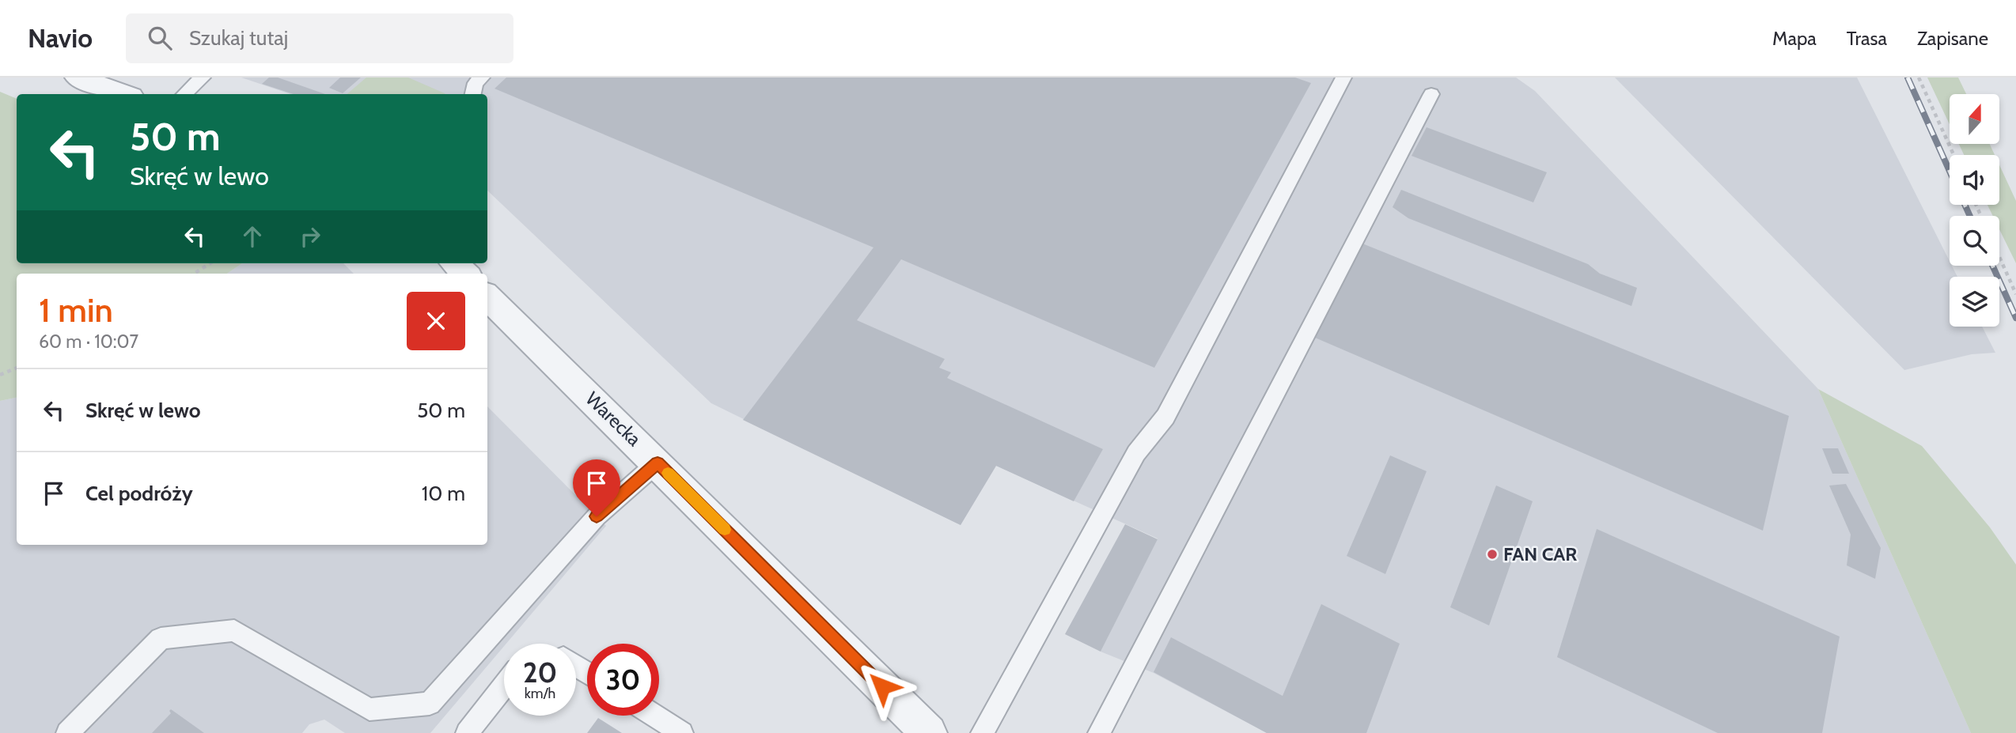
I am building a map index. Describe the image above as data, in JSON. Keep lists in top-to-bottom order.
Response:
{
  "streets": {
    "street": ["Warecka"]
  },
  "places": ["FAN CAR"],
  "north": "top",
  "page": {
    "header": "Navio",
    "search": "Szukaj tutaj",
    "nav": ["Mapa", "Trasa", "Zapisane"],
    "turn": ["50 m", "Skręć w lewo"],
    "heading": ["1 min", "60 m · 10:07"],
    "list": [
      {
        "name": "Skręć w lewo",
        "value": "50 m"
      },
      {
        "name": "Cel podróży",
        "value": "10 m"
      }
    ],
    "speed": "20 km/h",
    "limit": "30"
  }
}
